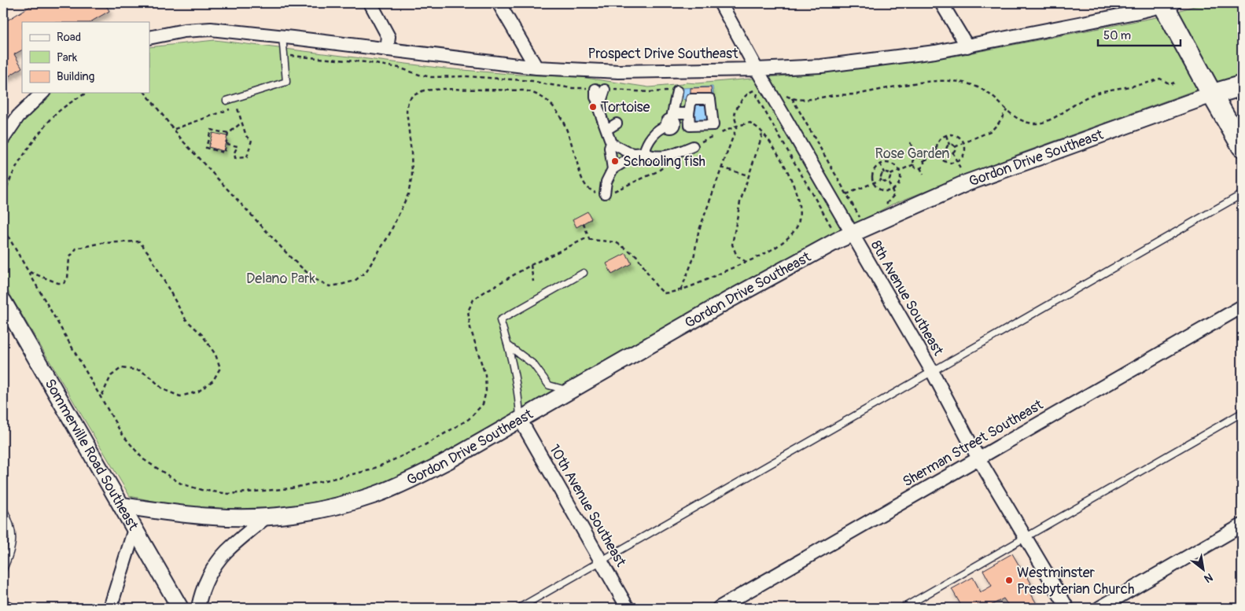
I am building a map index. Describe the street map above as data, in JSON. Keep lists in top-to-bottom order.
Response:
{
  "streets": {
    "main road": ["Gordon Drive Southeast"],
    "street": [
      "Prospect Drive Southeast",
      "8th Avenue Southeast",
      "Sherman Street Southeast",
      "Sommerville Road Southeast",
      "10th Avenue Southeast"
    ]
  },
  "crossings": [
    ["Prospect Drive Southeast", "8th Avenue Southeast"],
    ["Gordon Drive Southeast", "8th Avenue Southeast"],
    ["Gordon Drive Southeast", "Sommerville Road Southeast"],
    ["Gordon Drive Southeast", "10th Avenue Southeast"],
    ["8th Avenue Southeast", "Sherman Street Southeast"]
  ],
  "parks": ["Rose Garden", "Delano Park"],
  "places": ["Tortoise", "Schooling fish", "Westminster Presbyterian Church"],
  "legend": ["Road", "Park", "Building"],
  "scale_bar": "50 m",
  "north": "bottom right"
}
